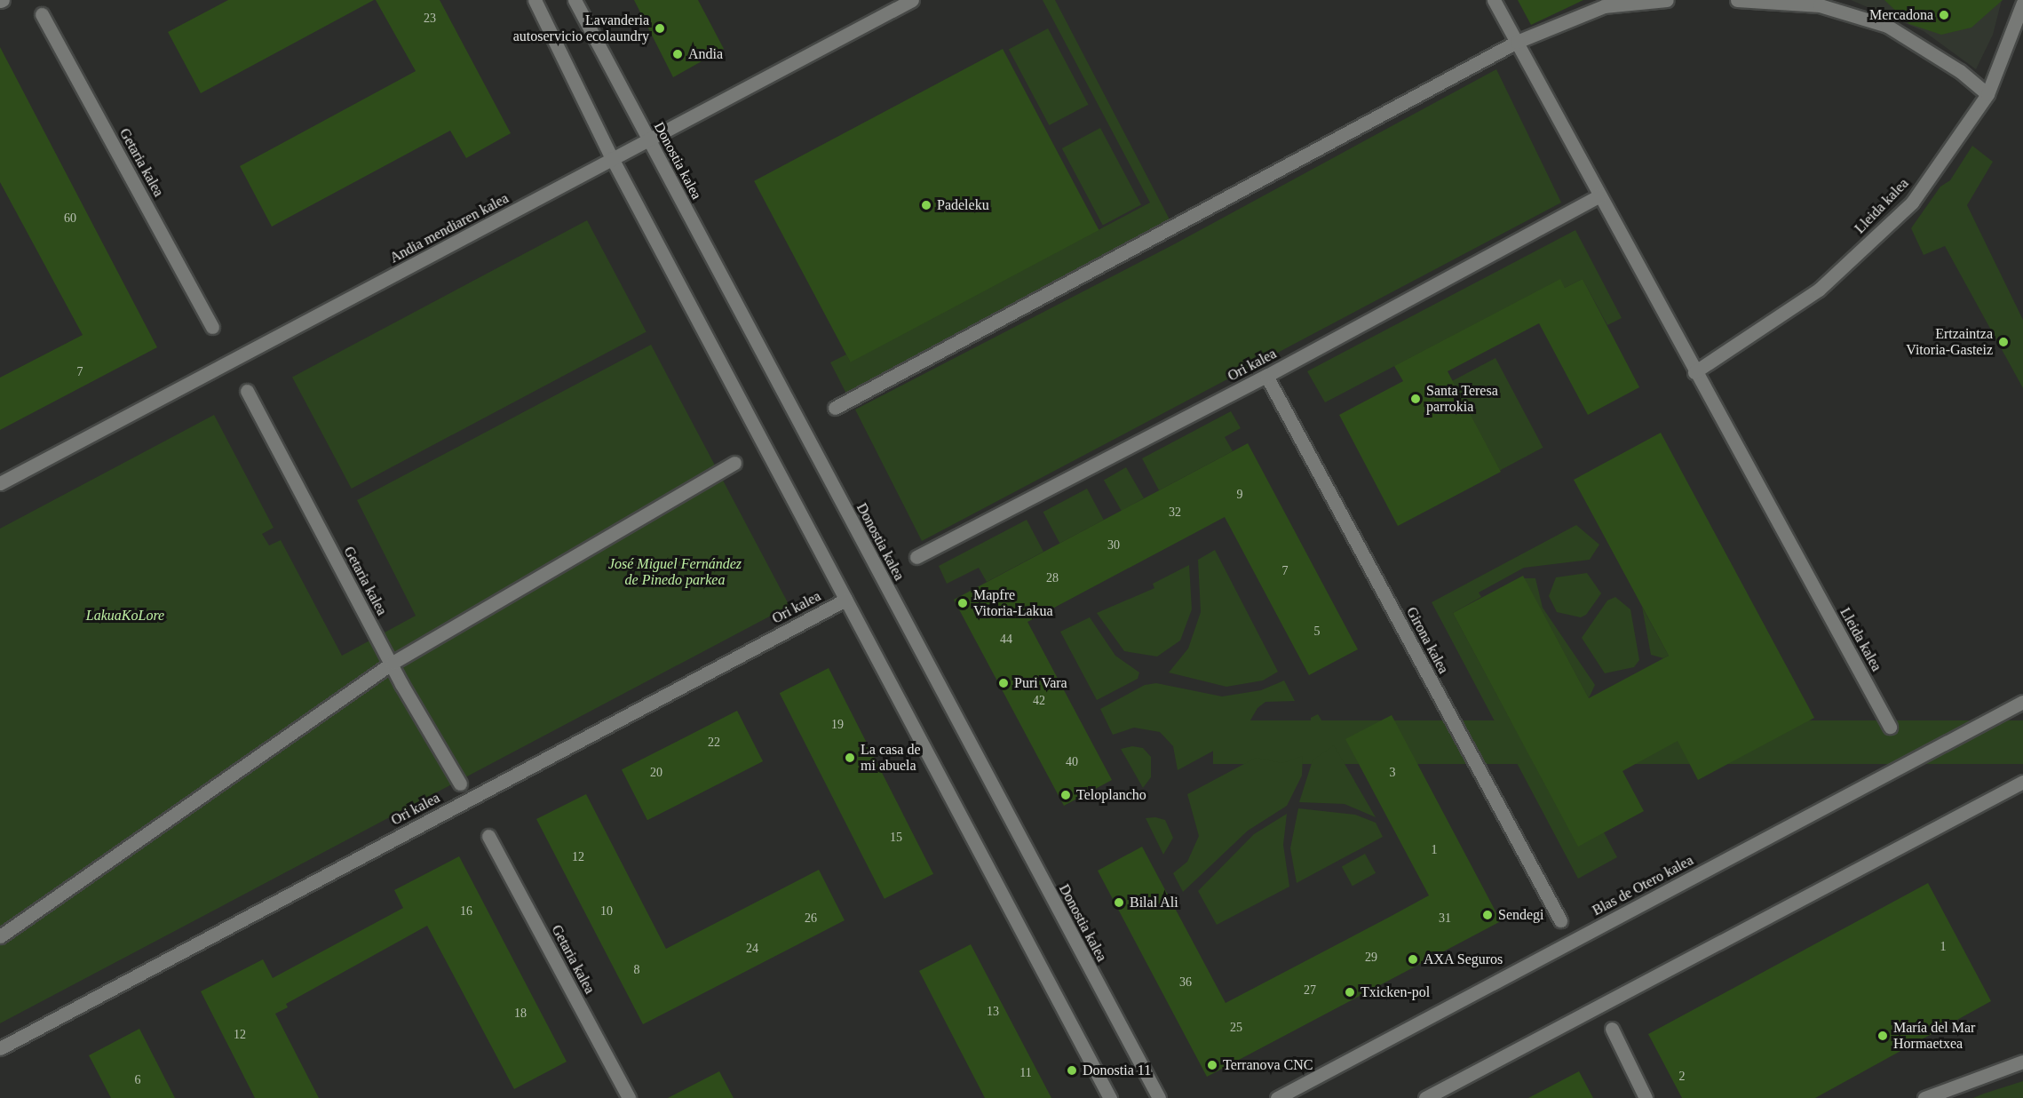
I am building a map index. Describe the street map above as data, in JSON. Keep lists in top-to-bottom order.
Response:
{
  "streets": {
    "street": [
      "Donostia kalea",
      "Getaria kalea",
      "Lleida kalea",
      "Andia mendiaren kalea",
      "Ori kalea",
      "Girona kalea",
      "Blas de Otero kalea"
    ]
  },
  "crossings": [
    ["Donostia kalea", "Andia mendiaren kalea"],
    ["Lleida kalea", "Ori kalea"],
    ["Ori kalea", "Girona kalea"]
  ],
  "parks": ["José Miguel Fernández de Pinedo parkea", "LakuaKoLore"],
  "places": [
    "Mercadona",
    "Lavanderia autoservicio ecolaundry",
    "Andia",
    "Padeleku",
    "Ertzaintza Vitoria-Gasteiz",
    "Santa Teresa parrokia",
    "Mapfre Vitoria-Lakua",
    "Puri Vara",
    "La casa de mi abuela",
    "Teloplancho",
    "Bilal Ali",
    "Sendegi",
    "AXA Seguros",
    "Txicken-pol",
    "María del Mar Hormaetxea",
    "Terranova CNC",
    "Donostia 11"
  ],
  "house_numbers": [
    "23",
    "60",
    "7",
    "9",
    "32",
    "30",
    "7",
    "28",
    "5",
    "44",
    "42",
    "19",
    "22",
    "40",
    "20",
    "3",
    "15",
    "1",
    "12",
    "16",
    "10",
    "26",
    "31",
    "1",
    "24",
    "29",
    "8",
    "36",
    "27",
    "13",
    "18",
    "25",
    "12",
    "11",
    "2",
    "6"
  ]
}
